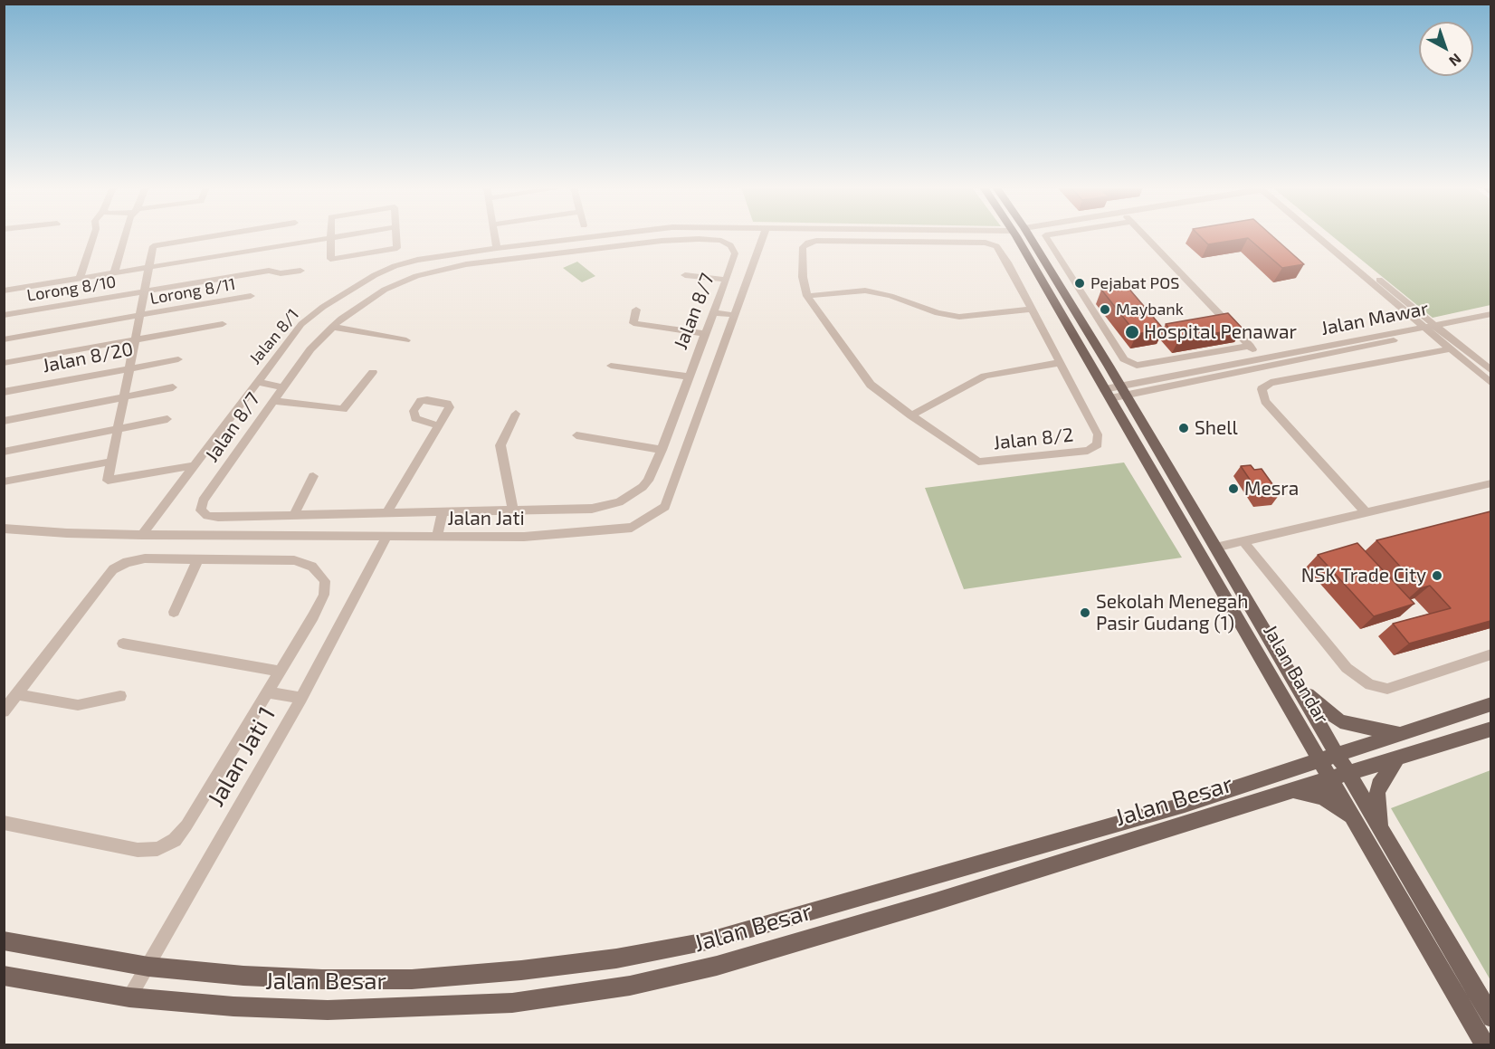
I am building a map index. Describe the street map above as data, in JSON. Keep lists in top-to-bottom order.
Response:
{
  "streets": {
    "main road": ["Jalan Bandar", "Jalan Besar"],
    "street": [
      "Lorong 8/10",
      "Lorong 8/11",
      "Jalan 8/7",
      "Jalan Mawar",
      "Jalan 8/1",
      "Jalan 8/20",
      "Jalan 8/2",
      "Jalan Jati",
      "Jalan Jati 1"
    ]
  },
  "crossings": [
    ["Lorong 8/10", "Lorong 8/11"],
    ["Jalan Mawar", "Jalan Bandar"],
    ["Jalan 8/1", "Jalan Jati"],
    ["Jalan Jati", "Jalan Jati 1"],
    ["Jalan Bandar", "Jalan Besar"],
    ["Jalan Jati 1", "Jalan Besar"]
  ],
  "places": [
    "Pejabat POS",
    "Maybank",
    "Hospital Penawar",
    "Shell",
    "Mesra",
    "NSK Trade City",
    "Sekolah Menegah Pasir Gudang (1)"
  ],
  "north": "bottom right"
}
